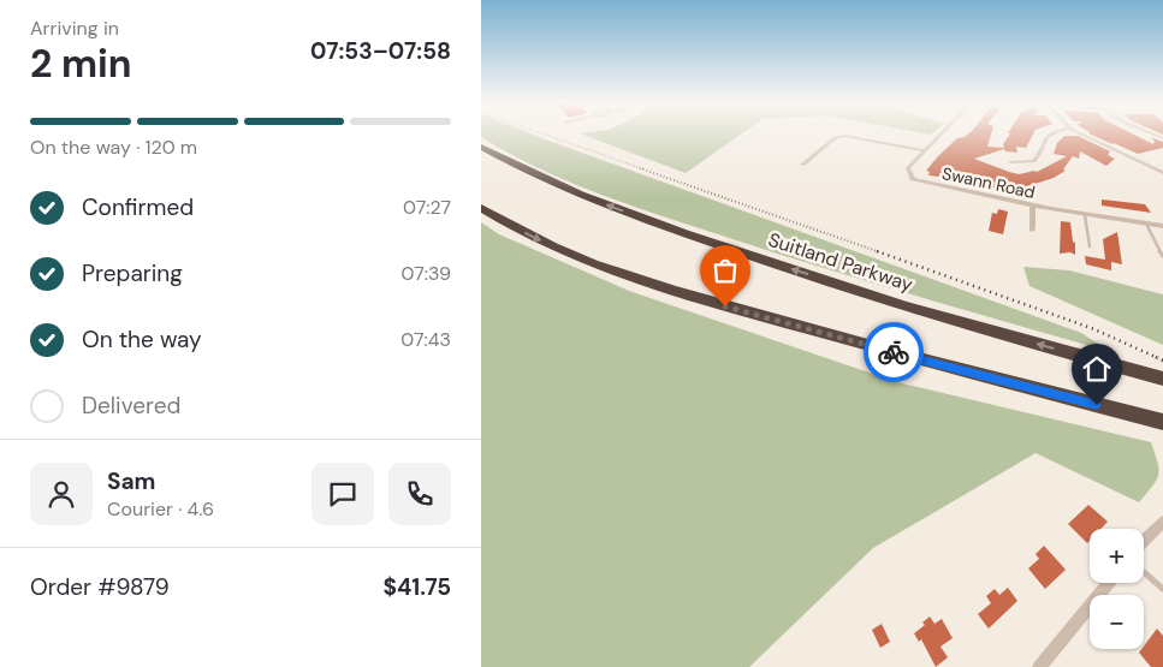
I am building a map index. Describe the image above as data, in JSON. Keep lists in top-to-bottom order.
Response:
{
  "streets": {
    "highway": ["Suitland Parkway"],
    "street": ["Swann Road"]
  },
  "page": {
    "heading": ["2 min", "Arriving in", "07:53–07:58"],
    "panel": [
      "Sam",
      "Courier · 4.6",
      "Order #9879",
      "$41.75"
    ],
    "bar": "On the way · 120 m",
    "list": [
      ["Confirmed", "07:27"],
      ["Preparing", "07:39"],
      ["On the way", "07:43"],
      "Delivered"
    ],
    "map_buttons": ["+", "−"]
  }
}
